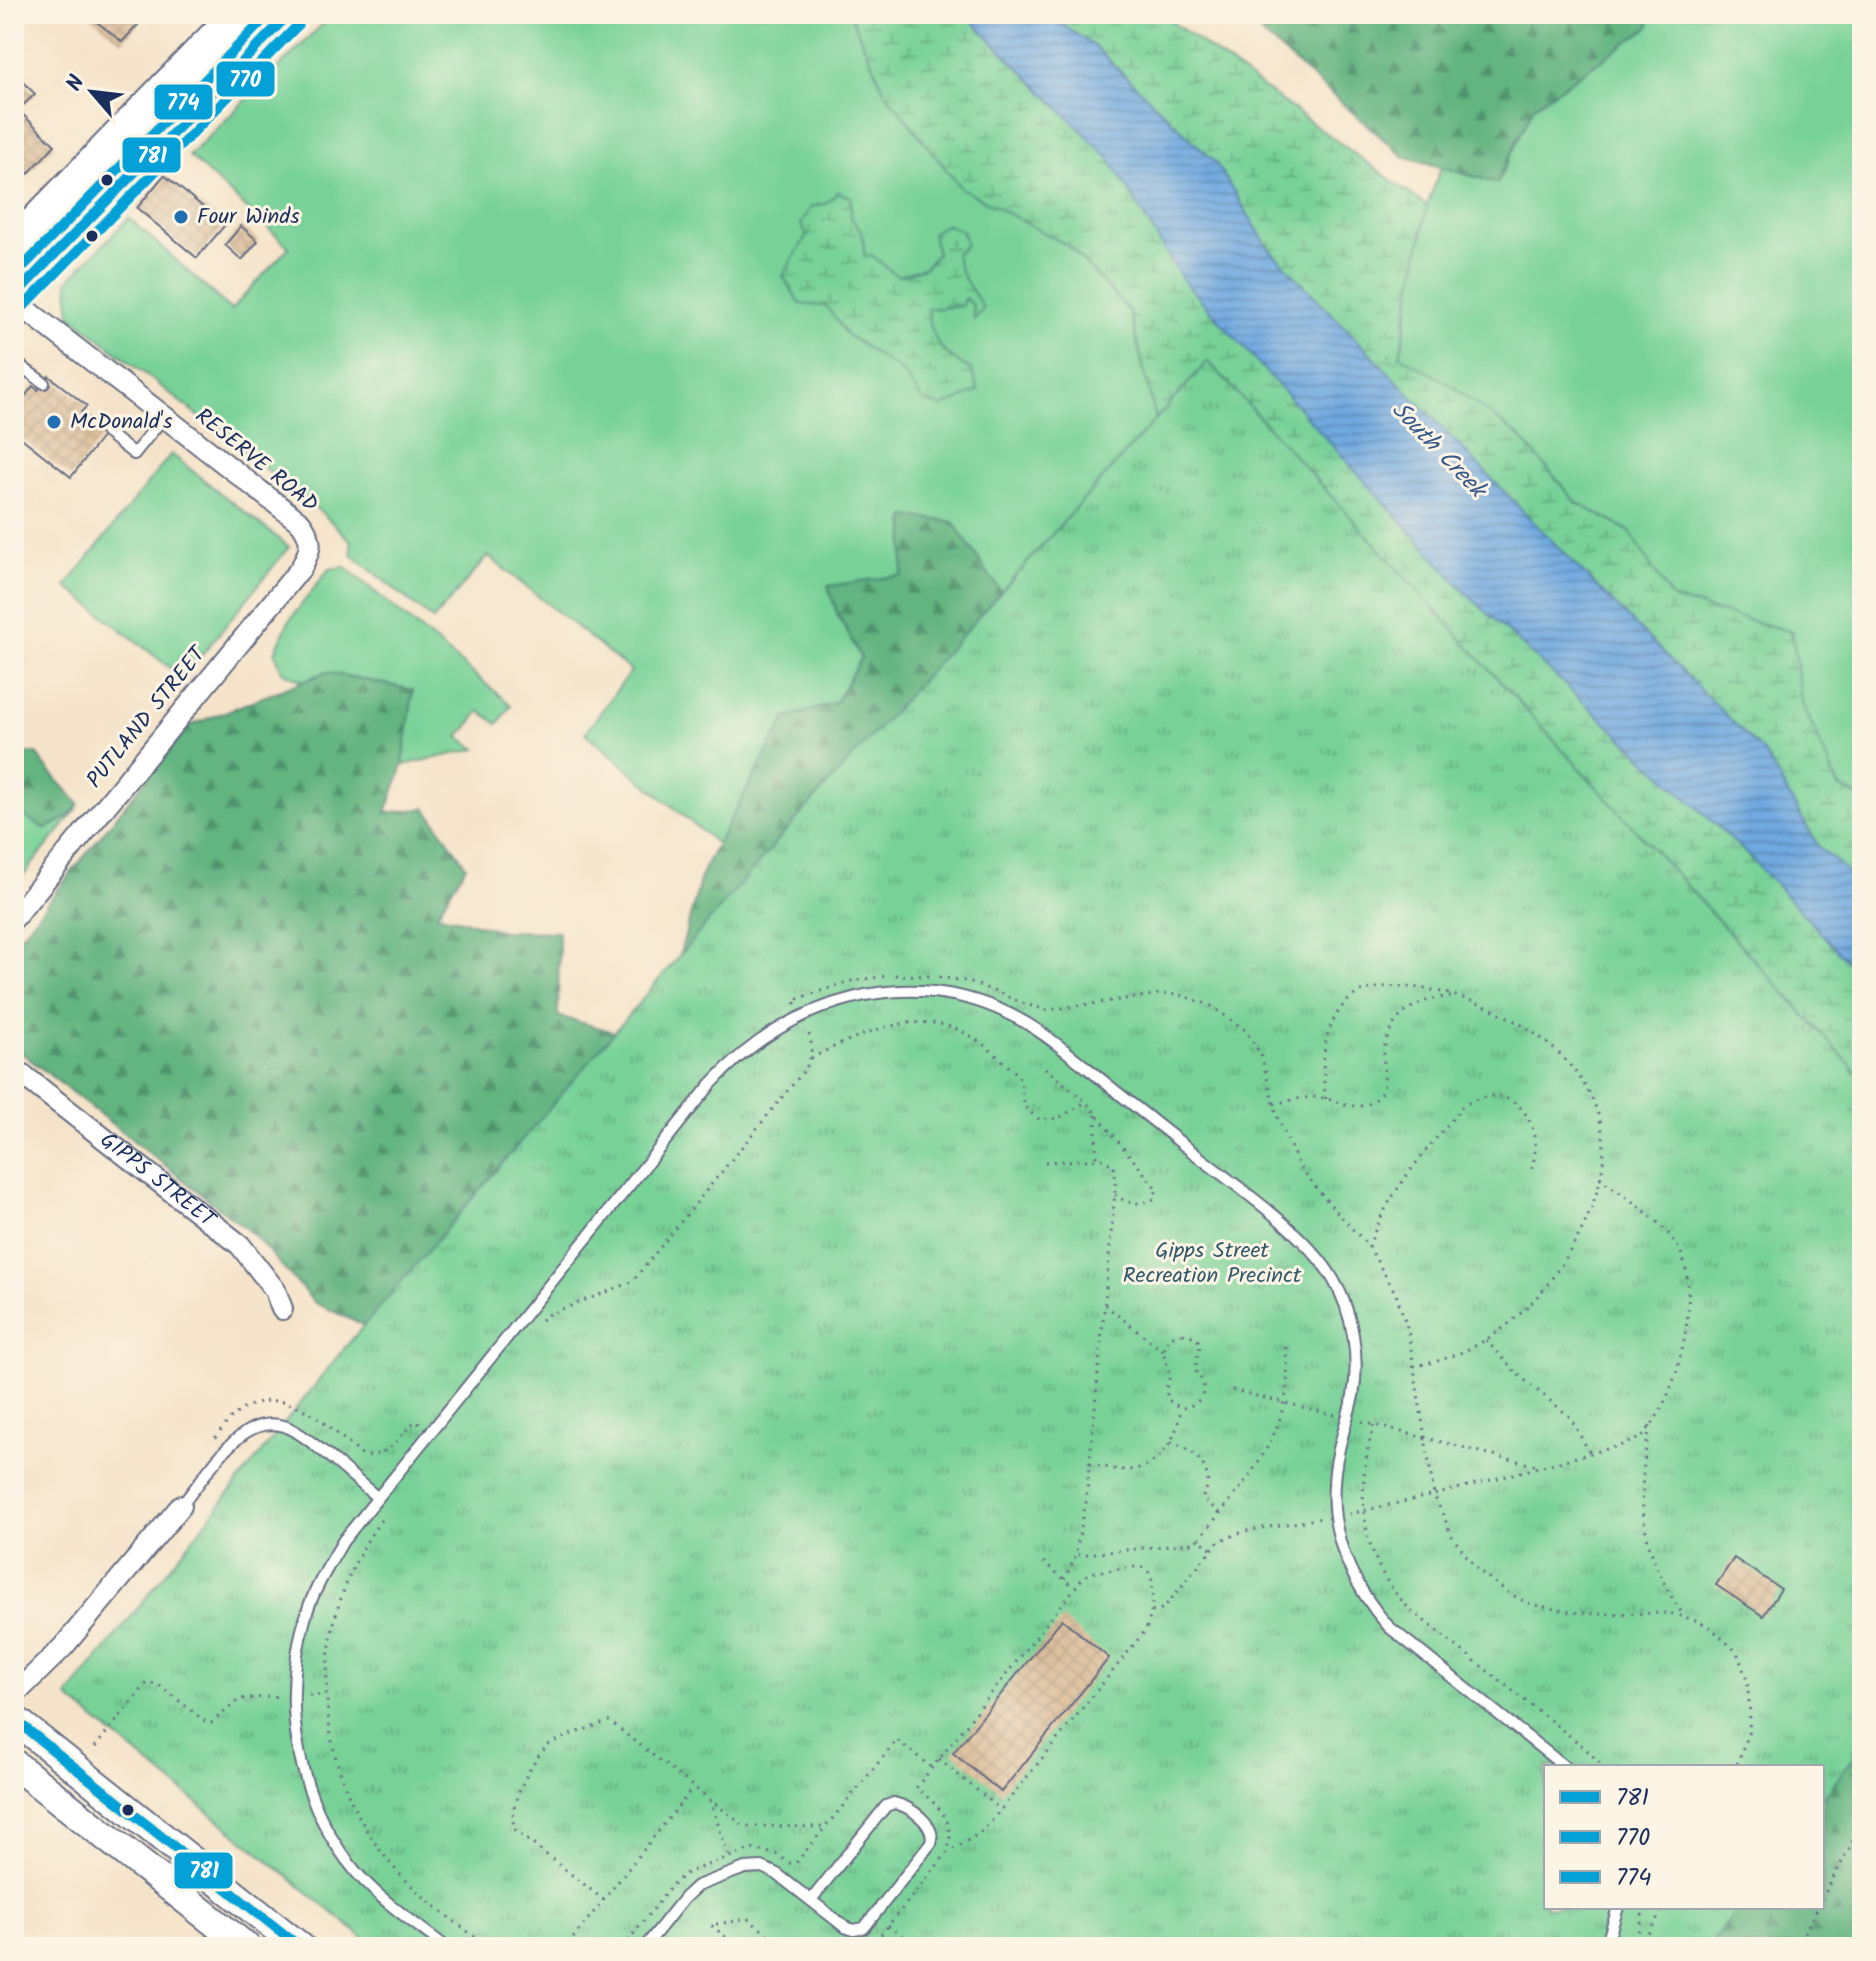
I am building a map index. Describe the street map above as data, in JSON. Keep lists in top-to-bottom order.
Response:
{
  "streets": {
    "street": ["RESERVE ROAD", "PUTLAND STREET", "GIPPS STREET"]
  },
  "crossings": [
    ["RESERVE ROAD", "PUTLAND STREET"]
  ],
  "water": ["South Creek"],
  "parks": ["Gipps Street Recreation Precinct"],
  "places": ["Four Winds", "McDonald's"],
  "lines": ["transit line 781", "transit line 774", "transit line 770"],
  "legend": ["781", "770", "774"],
  "north": "top left"
}
